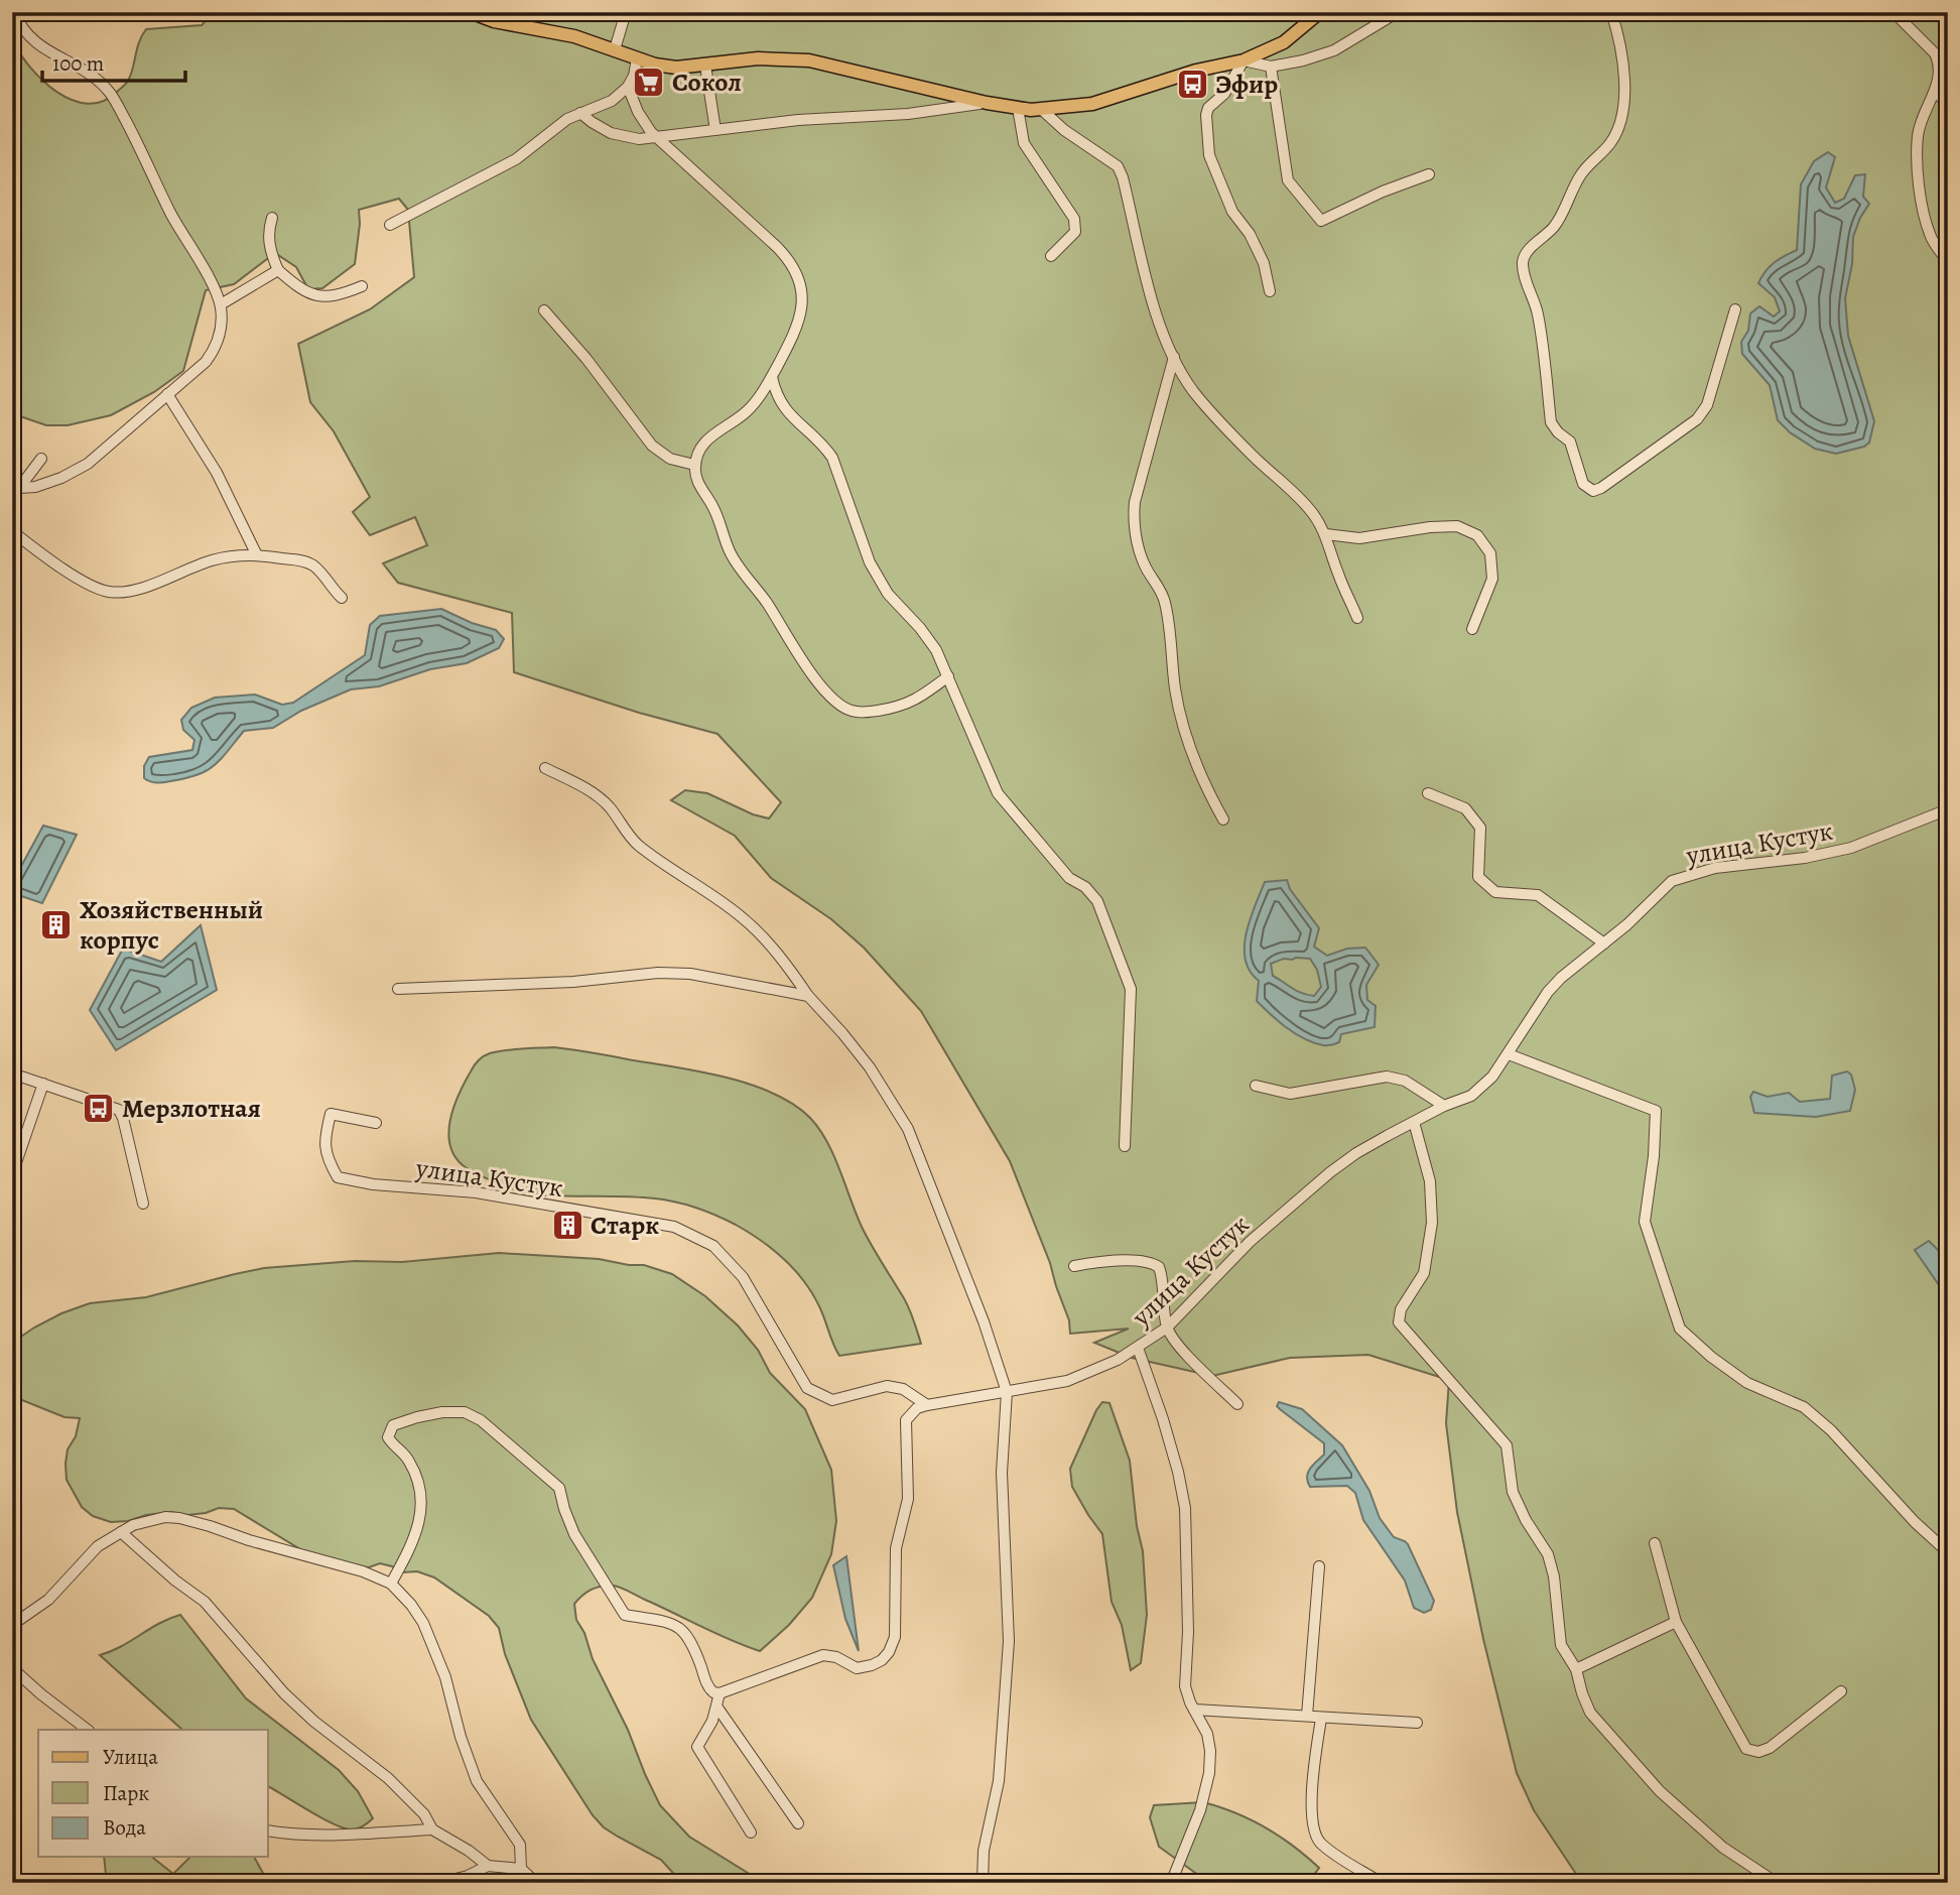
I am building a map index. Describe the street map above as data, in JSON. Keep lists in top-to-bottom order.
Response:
{
  "streets": {
    "street": ["улица Кустук"]
  },
  "places": {
    "supermarket": ["Сокол"],
    "bus stop": ["Эфир", "Мерзлотная"],
    "building": ["Хозяйственный корпус", "Старк"]
  },
  "legend": ["Улица", "Парк", "Вода"],
  "scale_bar": "100 m"
}
